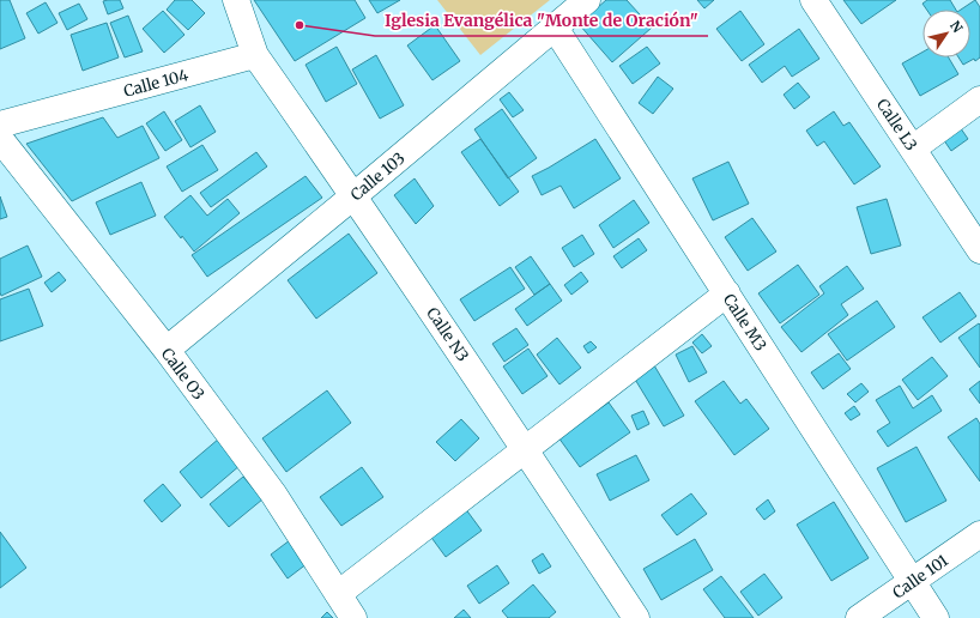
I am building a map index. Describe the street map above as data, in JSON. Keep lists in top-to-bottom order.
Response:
{
  "streets": {
    "street": [
      "Calle 104",
      "Calle L3",
      "Calle 103",
      "Calle M3",
      "Calle N3",
      "Calle O3",
      "Calle 101"
    ]
  },
  "crossings": [
    ["Calle 104", "Calle N3"],
    ["Calle 103", "Calle M3"],
    ["Calle 103", "Calle N3"],
    ["Calle 103", "Calle O3"],
    ["Calle M3", "Calle 101"]
  ],
  "places": ["Iglesia Evangélica \"Monte de Oración\""],
  "north": "top right"
}
